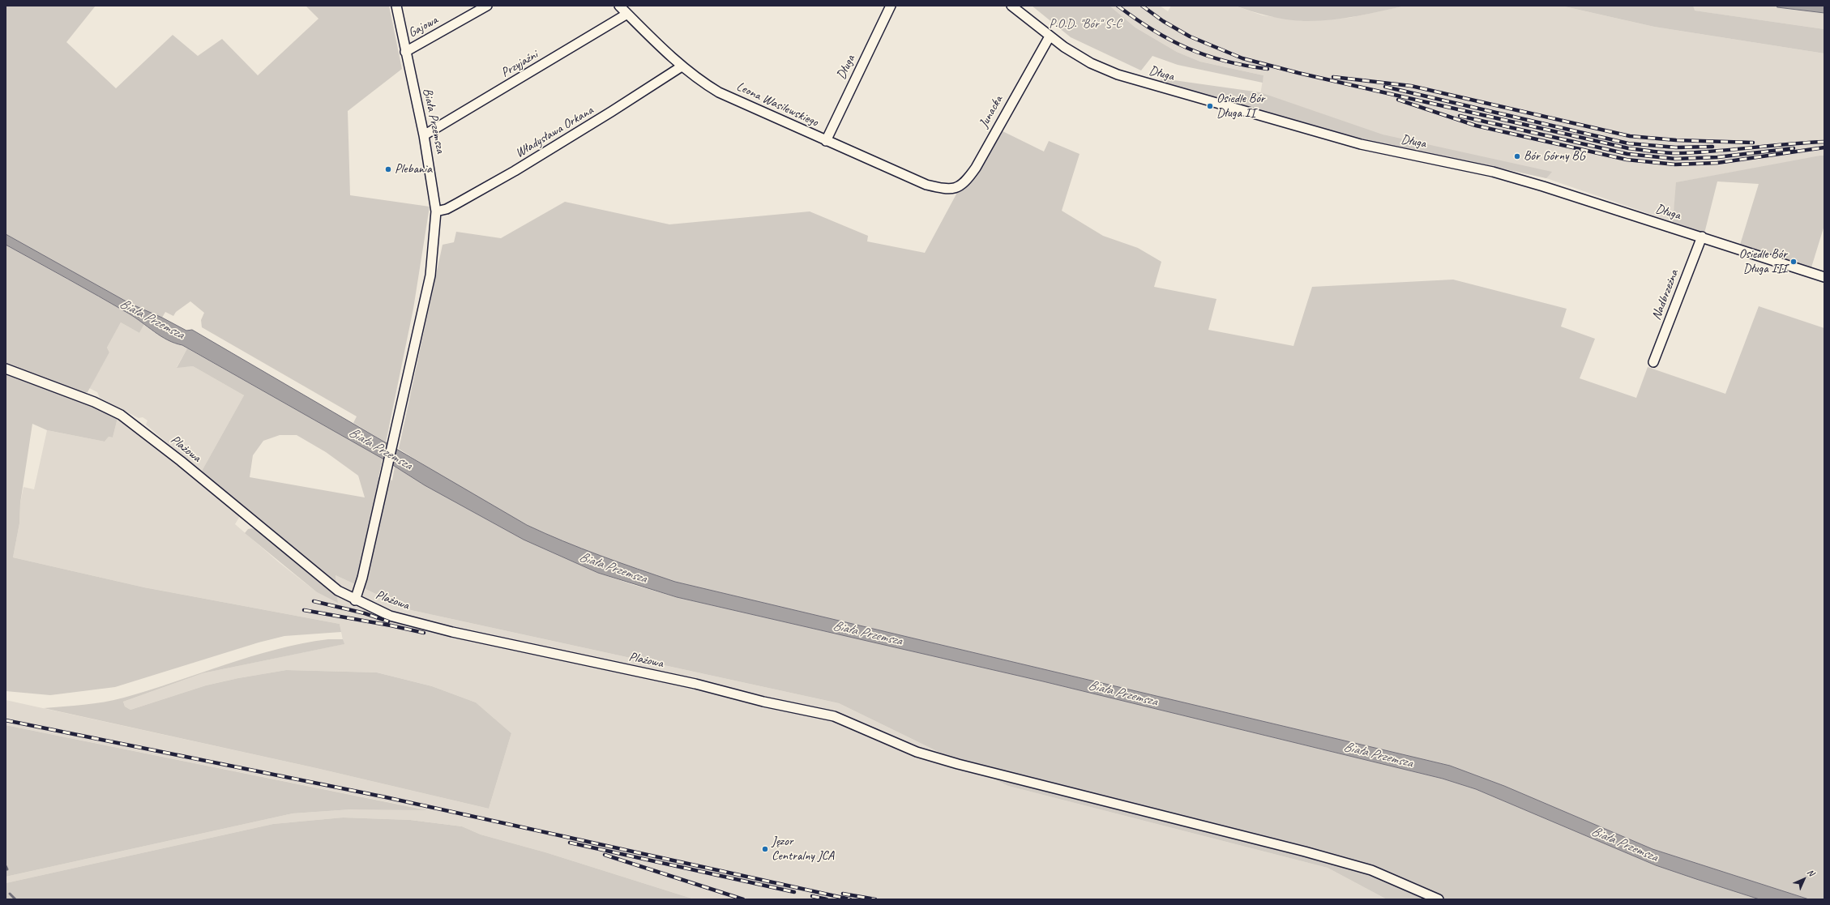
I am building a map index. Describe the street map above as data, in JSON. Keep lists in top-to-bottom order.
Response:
{
  "streets": {
    "street": [
      "Gajowa",
      "Przyjaźni",
      "Długa",
      "Leona Wasilewskiego",
      "Junacka",
      "Biała Przemsza",
      "Władysława Orkana",
      "Nadbrzeżna",
      "Plażowa"
    ]
  },
  "crossings": [
    ["Gajowa", "Biała Przemsza"],
    ["Przyjaźni", "Leona Wasilewskiego"],
    ["Przyjaźni", "Biała Przemsza"],
    ["Długa", "Leona Wasilewskiego"],
    ["Długa", "Junacka"],
    ["Długa", "Nadbrzeżna"],
    ["Leona Wasilewskiego", "Junacka"],
    ["Leona Wasilewskiego", "Władysława Orkana"],
    ["Biała Przemsza", "Władysława Orkana"],
    ["Biała Przemsza", "Plażowa"]
  ],
  "water": ["Biała Przemsza"],
  "parks": ["P.O.D. \"Bór\" S-C"],
  "places": [
    "Osiedle Bór Długa II",
    "Bór Górny BG",
    "Plebania",
    "Osiedle Bór Długa III",
    "Jęzor Centralny JCA"
  ],
  "north": "top right"
}
